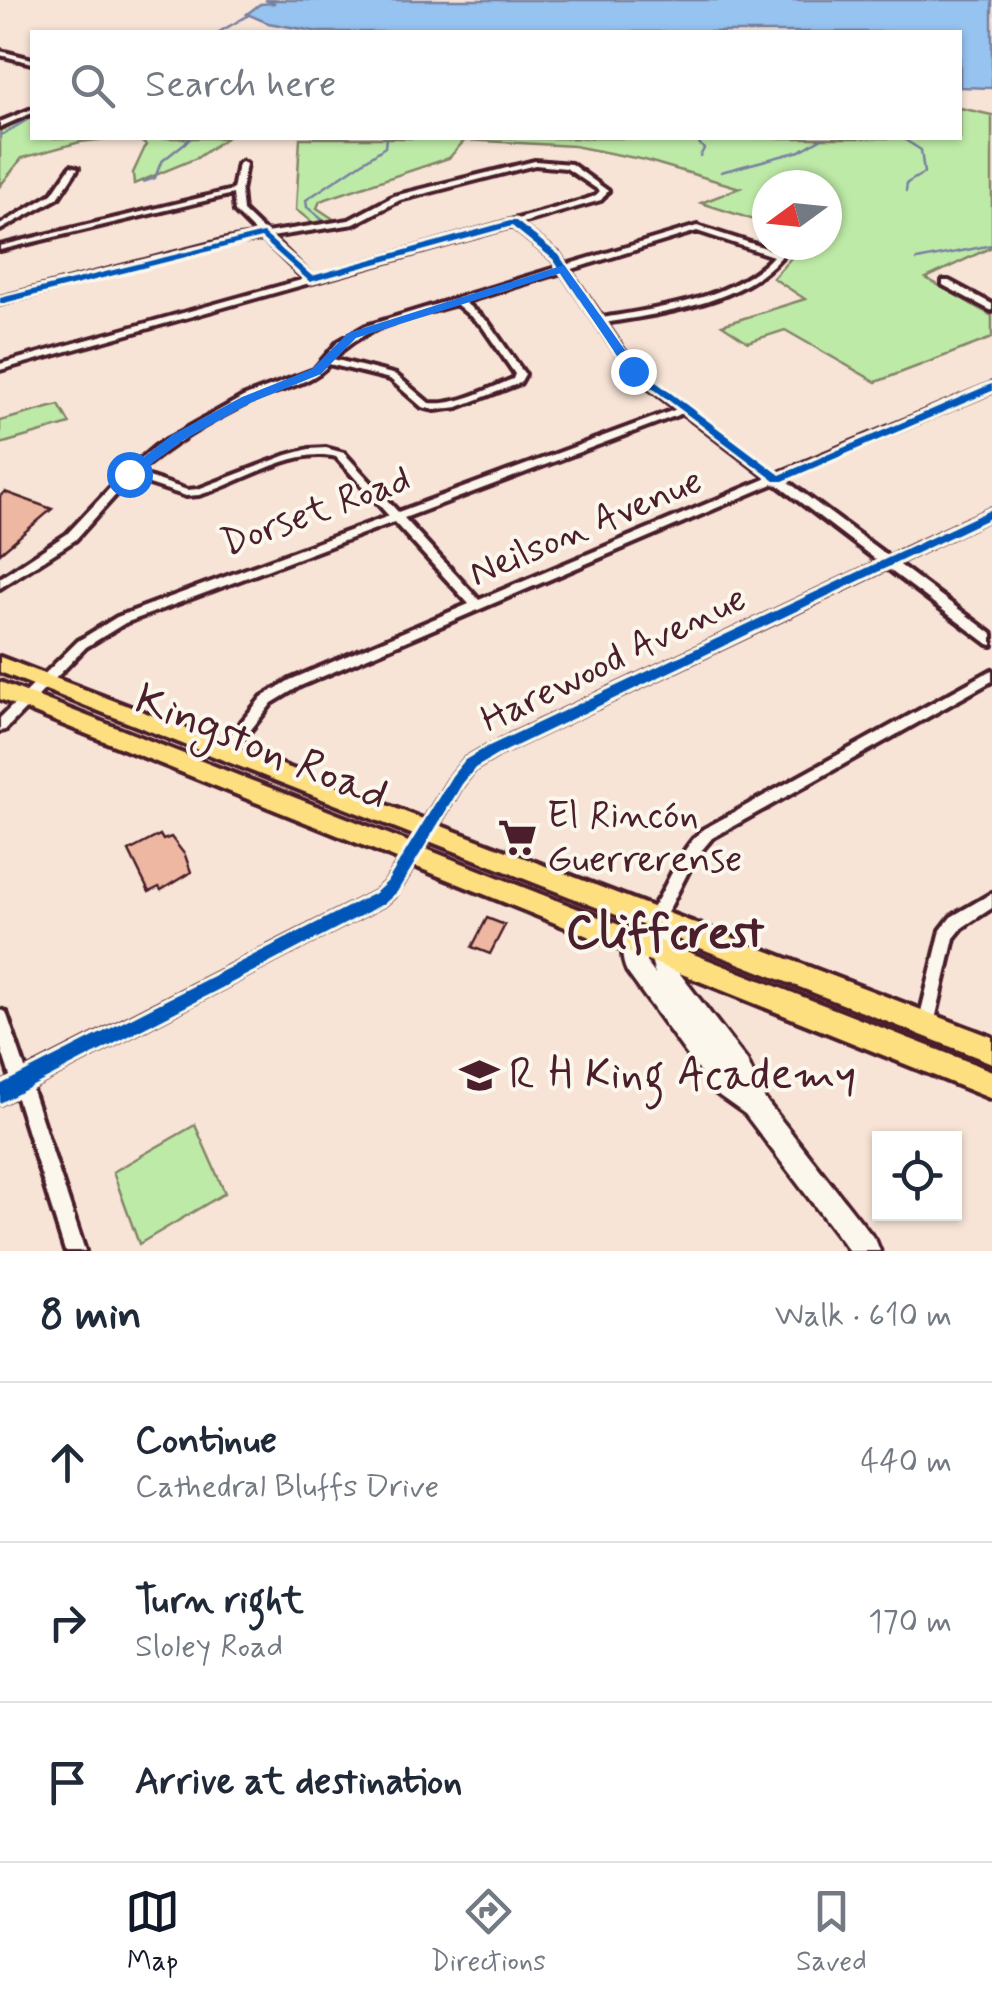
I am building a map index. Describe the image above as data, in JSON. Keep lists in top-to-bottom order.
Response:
{
  "streets": {
    "main road": ["Kingston Road"],
    "street": ["Dorset Road", "Neilson Avenue", "Harewood Avenue"]
  },
  "crossings": [
    ["Dorset Road", "Kingston Road"],
    ["Neilson Avenue", "Kingston Road"],
    ["Harewood Avenue", "Kingston Road"]
  ],
  "districts": ["Cliffcrest"],
  "places": {
    "supermarket": ["El Rincón Guerrerense"],
    "school or university": ["R H King Academy"]
  },
  "north": "left",
  "page": {
    "search": "Search here",
    "heading": ["8 min", "Walk · 610 m"],
    "list": [
      ["Continue", "Cathedral Bluffs Drive", "440 m"],
      ["Turn right", "Sloley Road", "170 m"],
      "Arrive at destination"
    ],
    "nav": ["Map", "Directions", "Saved"]
  }
}
